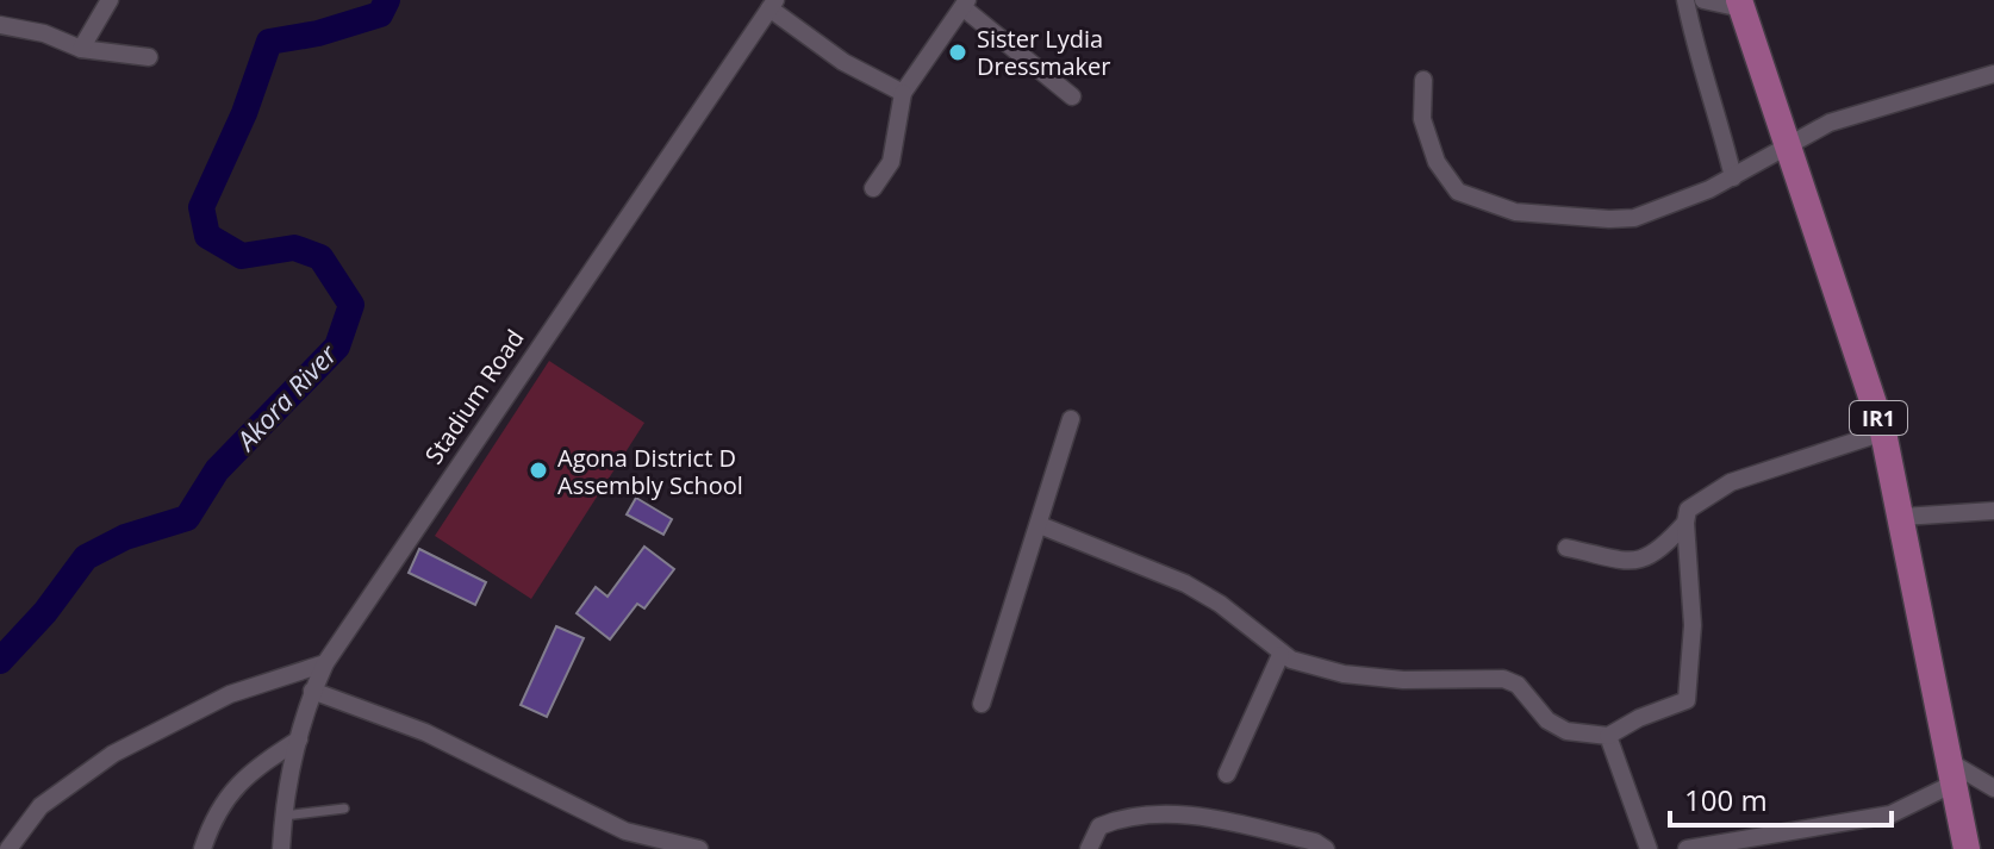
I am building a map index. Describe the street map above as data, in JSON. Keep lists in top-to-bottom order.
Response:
{
  "streets": {
    "main road": ["IR1"],
    "street": ["Stadium Road"]
  },
  "water": ["Akora River"],
  "places": ["Sister Lydia Dressmaker", "Agona District D Assembly School"],
  "scale_bar": "100 m"
}
